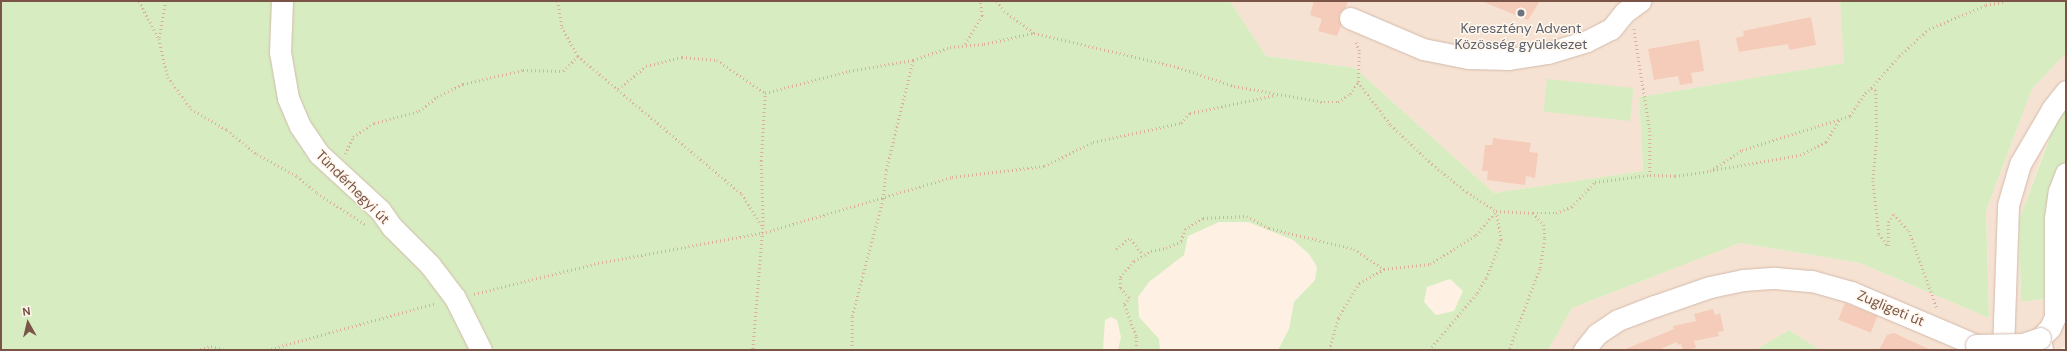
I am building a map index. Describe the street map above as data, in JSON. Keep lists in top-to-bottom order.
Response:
{
  "streets": {
    "street": ["Tündérhegyi út", "Zugligeti út"]
  },
  "places": ["Keresztény Advent Közösség gyülekezet"],
  "north": "top"
}
